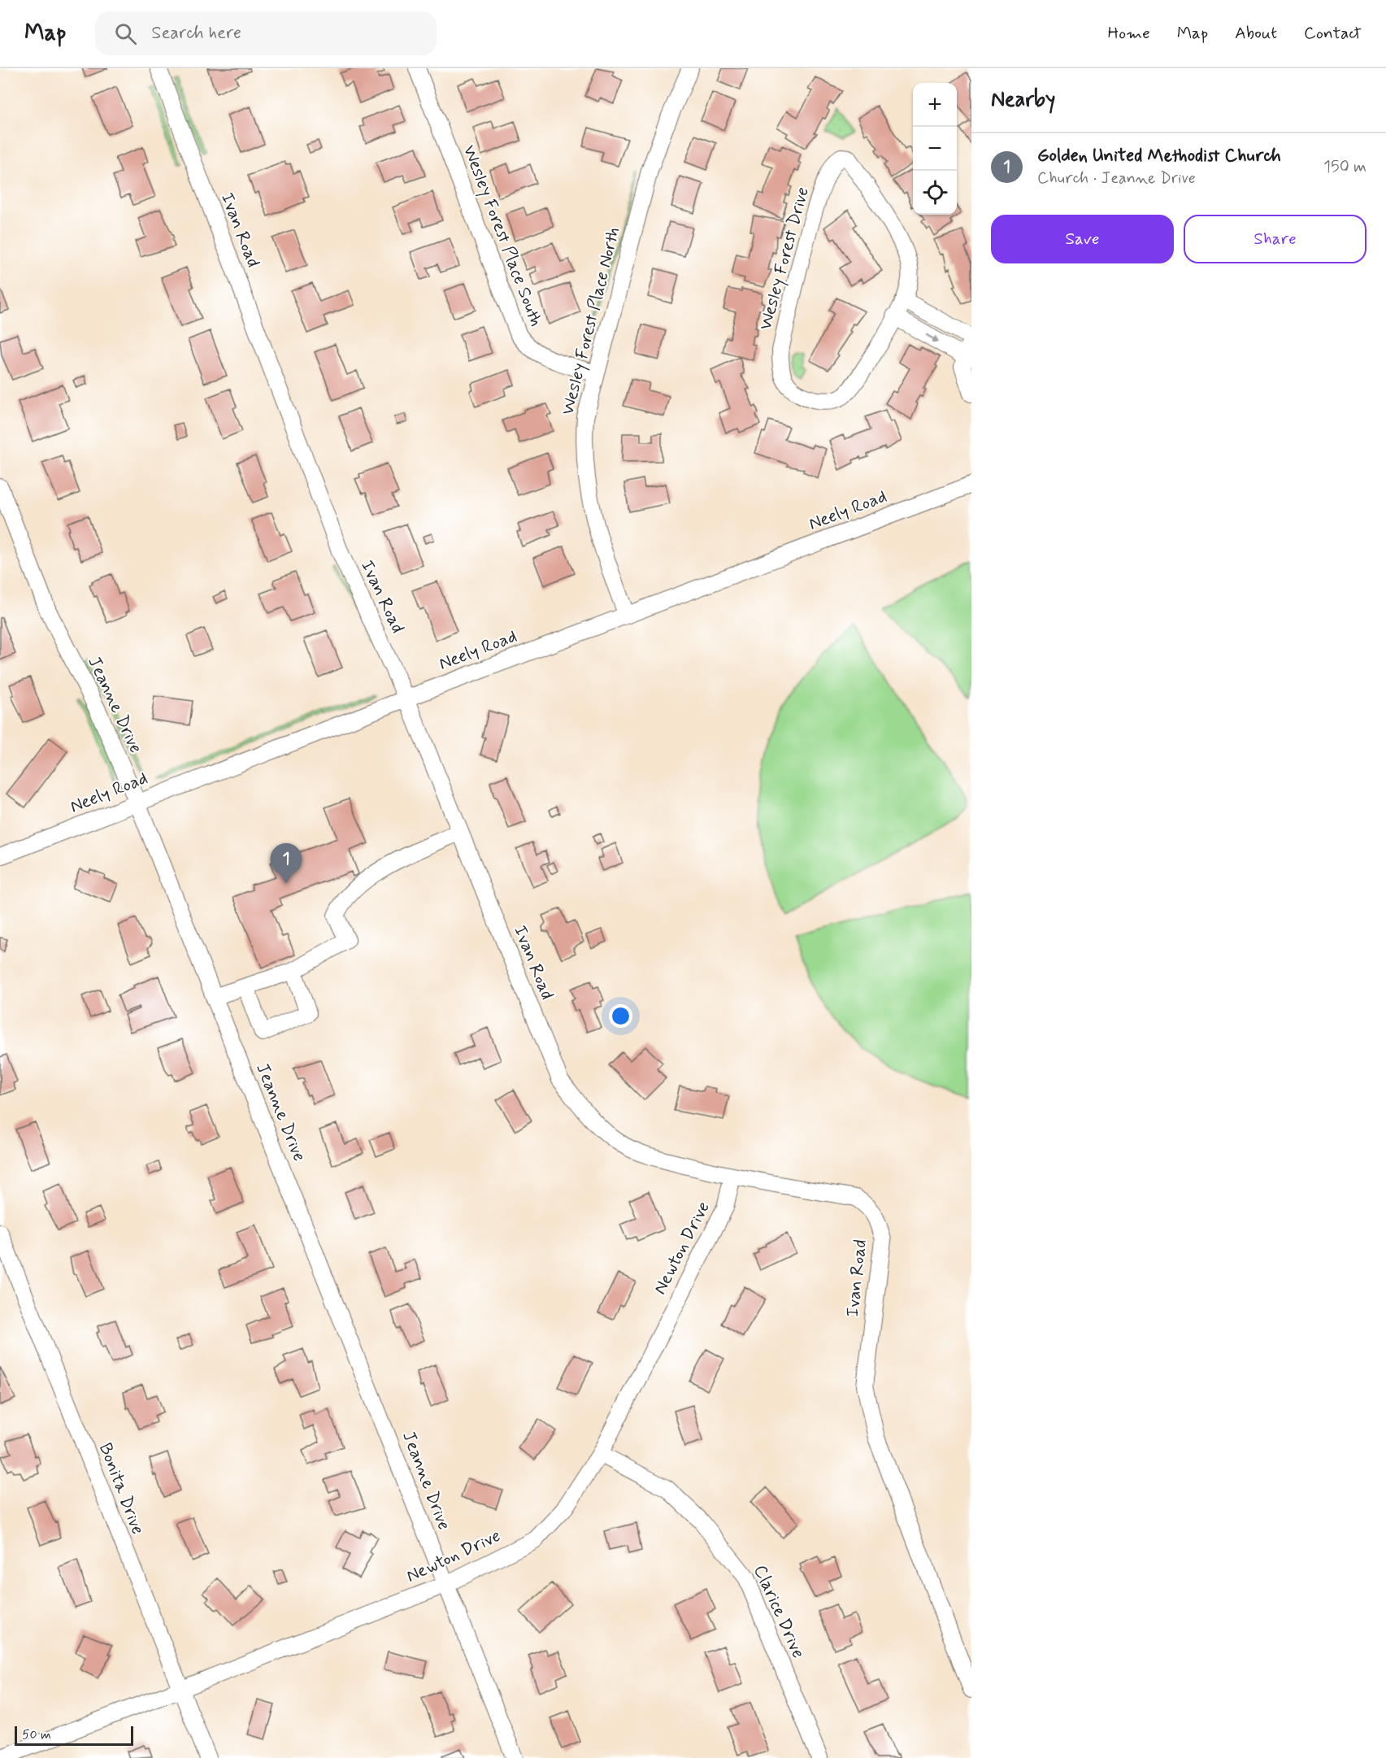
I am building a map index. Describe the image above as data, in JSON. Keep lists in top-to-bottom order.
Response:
{
  "streets": {
    "street": [
      "Ivan Road",
      "Wesley Forest Place South",
      "Wesley Forest Drive",
      "Wesley Forest Place North",
      "Neely Road",
      "Jeanne Drive",
      "Newton Drive",
      "Bonita Drive",
      "Clarice Drive"
    ]
  },
  "crossings": [
    ["Ivan Road", "Neely Road"],
    ["Ivan Road", "Newton Drive"],
    ["Wesley Forest Place South", "Wesley Forest Place North"],
    ["Wesley Forest Place North", "Neely Road"],
    ["Neely Road", "Jeanne Drive"],
    ["Jeanne Drive", "Newton Drive"],
    ["Newton Drive", "Bonita Drive"],
    ["Newton Drive", "Clarice Drive"]
  ],
  "scale_bar": "50 m",
  "page": {
    "header": "Map",
    "search": "Search here",
    "nav": [
      "Home",
      "Map",
      "About",
      "Contact"
    ],
    "heading": "Nearby",
    "map_buttons": ["+", "−"],
    "list": [
      {
        "mark": "1",
        "name": "Golden United Methodist Church",
        "note": "Church · Jeanne Drive",
        "value": "150 m"
      }
    ],
    "buttons": ["Save", "Share"],
    "pins": "1",
    "scale": "50 m"
  }
}
